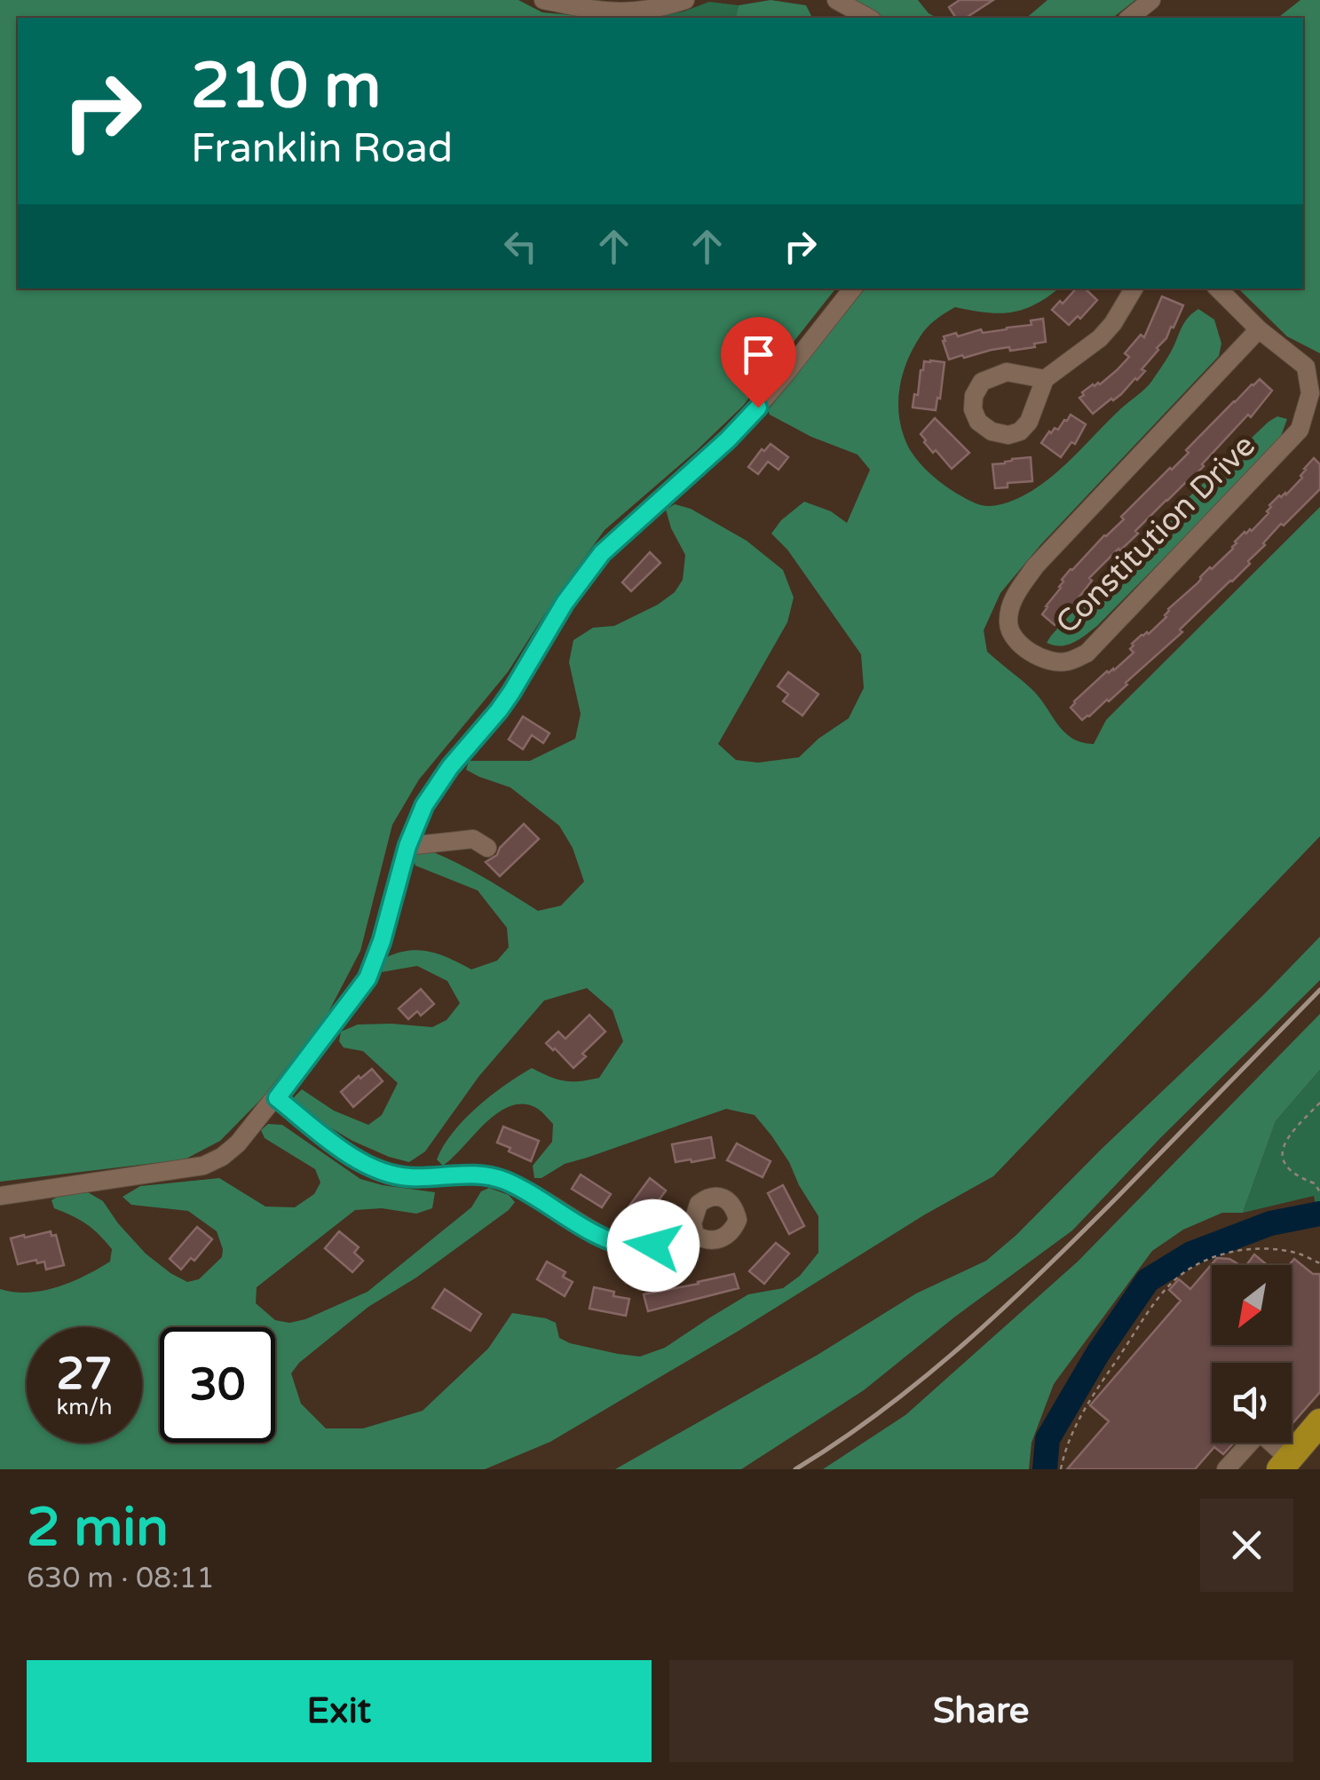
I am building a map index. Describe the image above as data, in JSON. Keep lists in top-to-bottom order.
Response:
{
  "streets": {
    "street": ["Constitution Drive"]
  },
  "north": "bottom left",
  "page": {
    "turn": ["210 m", "Franklin Road"],
    "speed": "27 km/h",
    "limit": "30",
    "heading": ["2 min", "630 m · 08:11"],
    "buttons": ["Exit", "Share"]
  }
}
